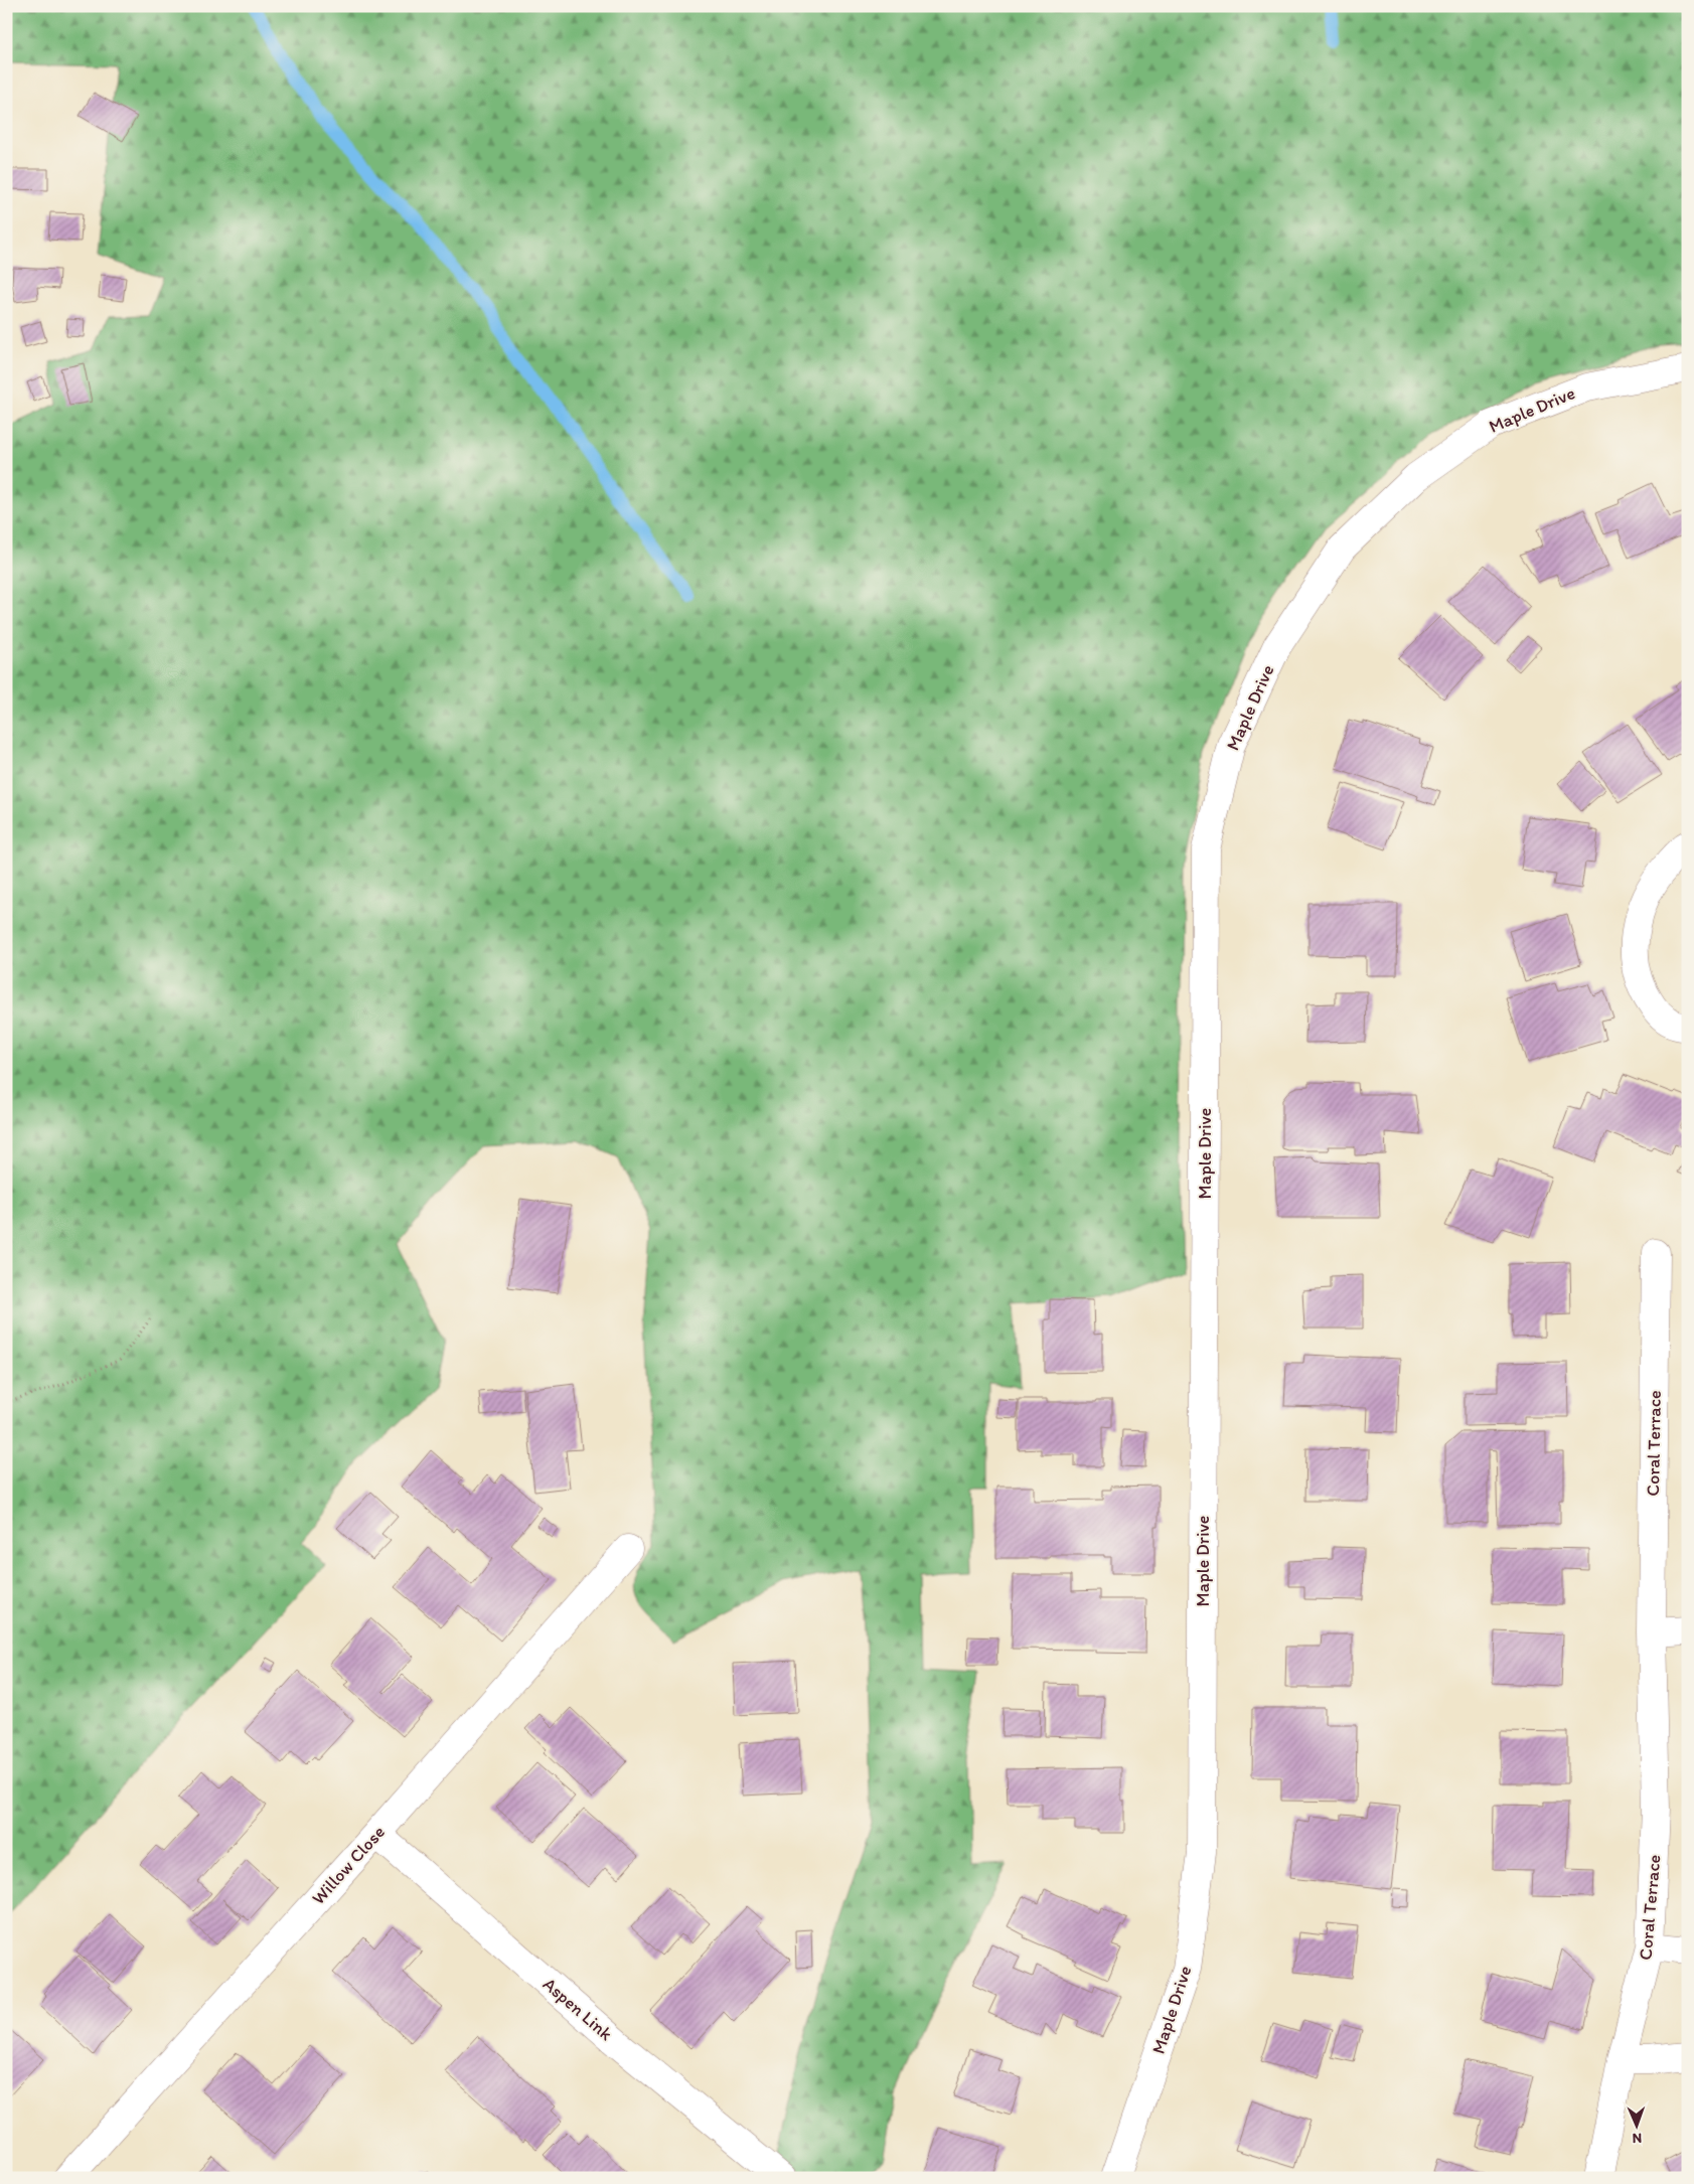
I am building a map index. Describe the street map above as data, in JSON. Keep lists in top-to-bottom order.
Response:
{
  "streets": {
    "street": [
      "Maple Drive",
      "Coral Terrace",
      "Willow Close",
      "Aspen Link"
    ]
  },
  "crossings": [
    ["Willow Close", "Aspen Link"]
  ],
  "north": "bottom"
}
